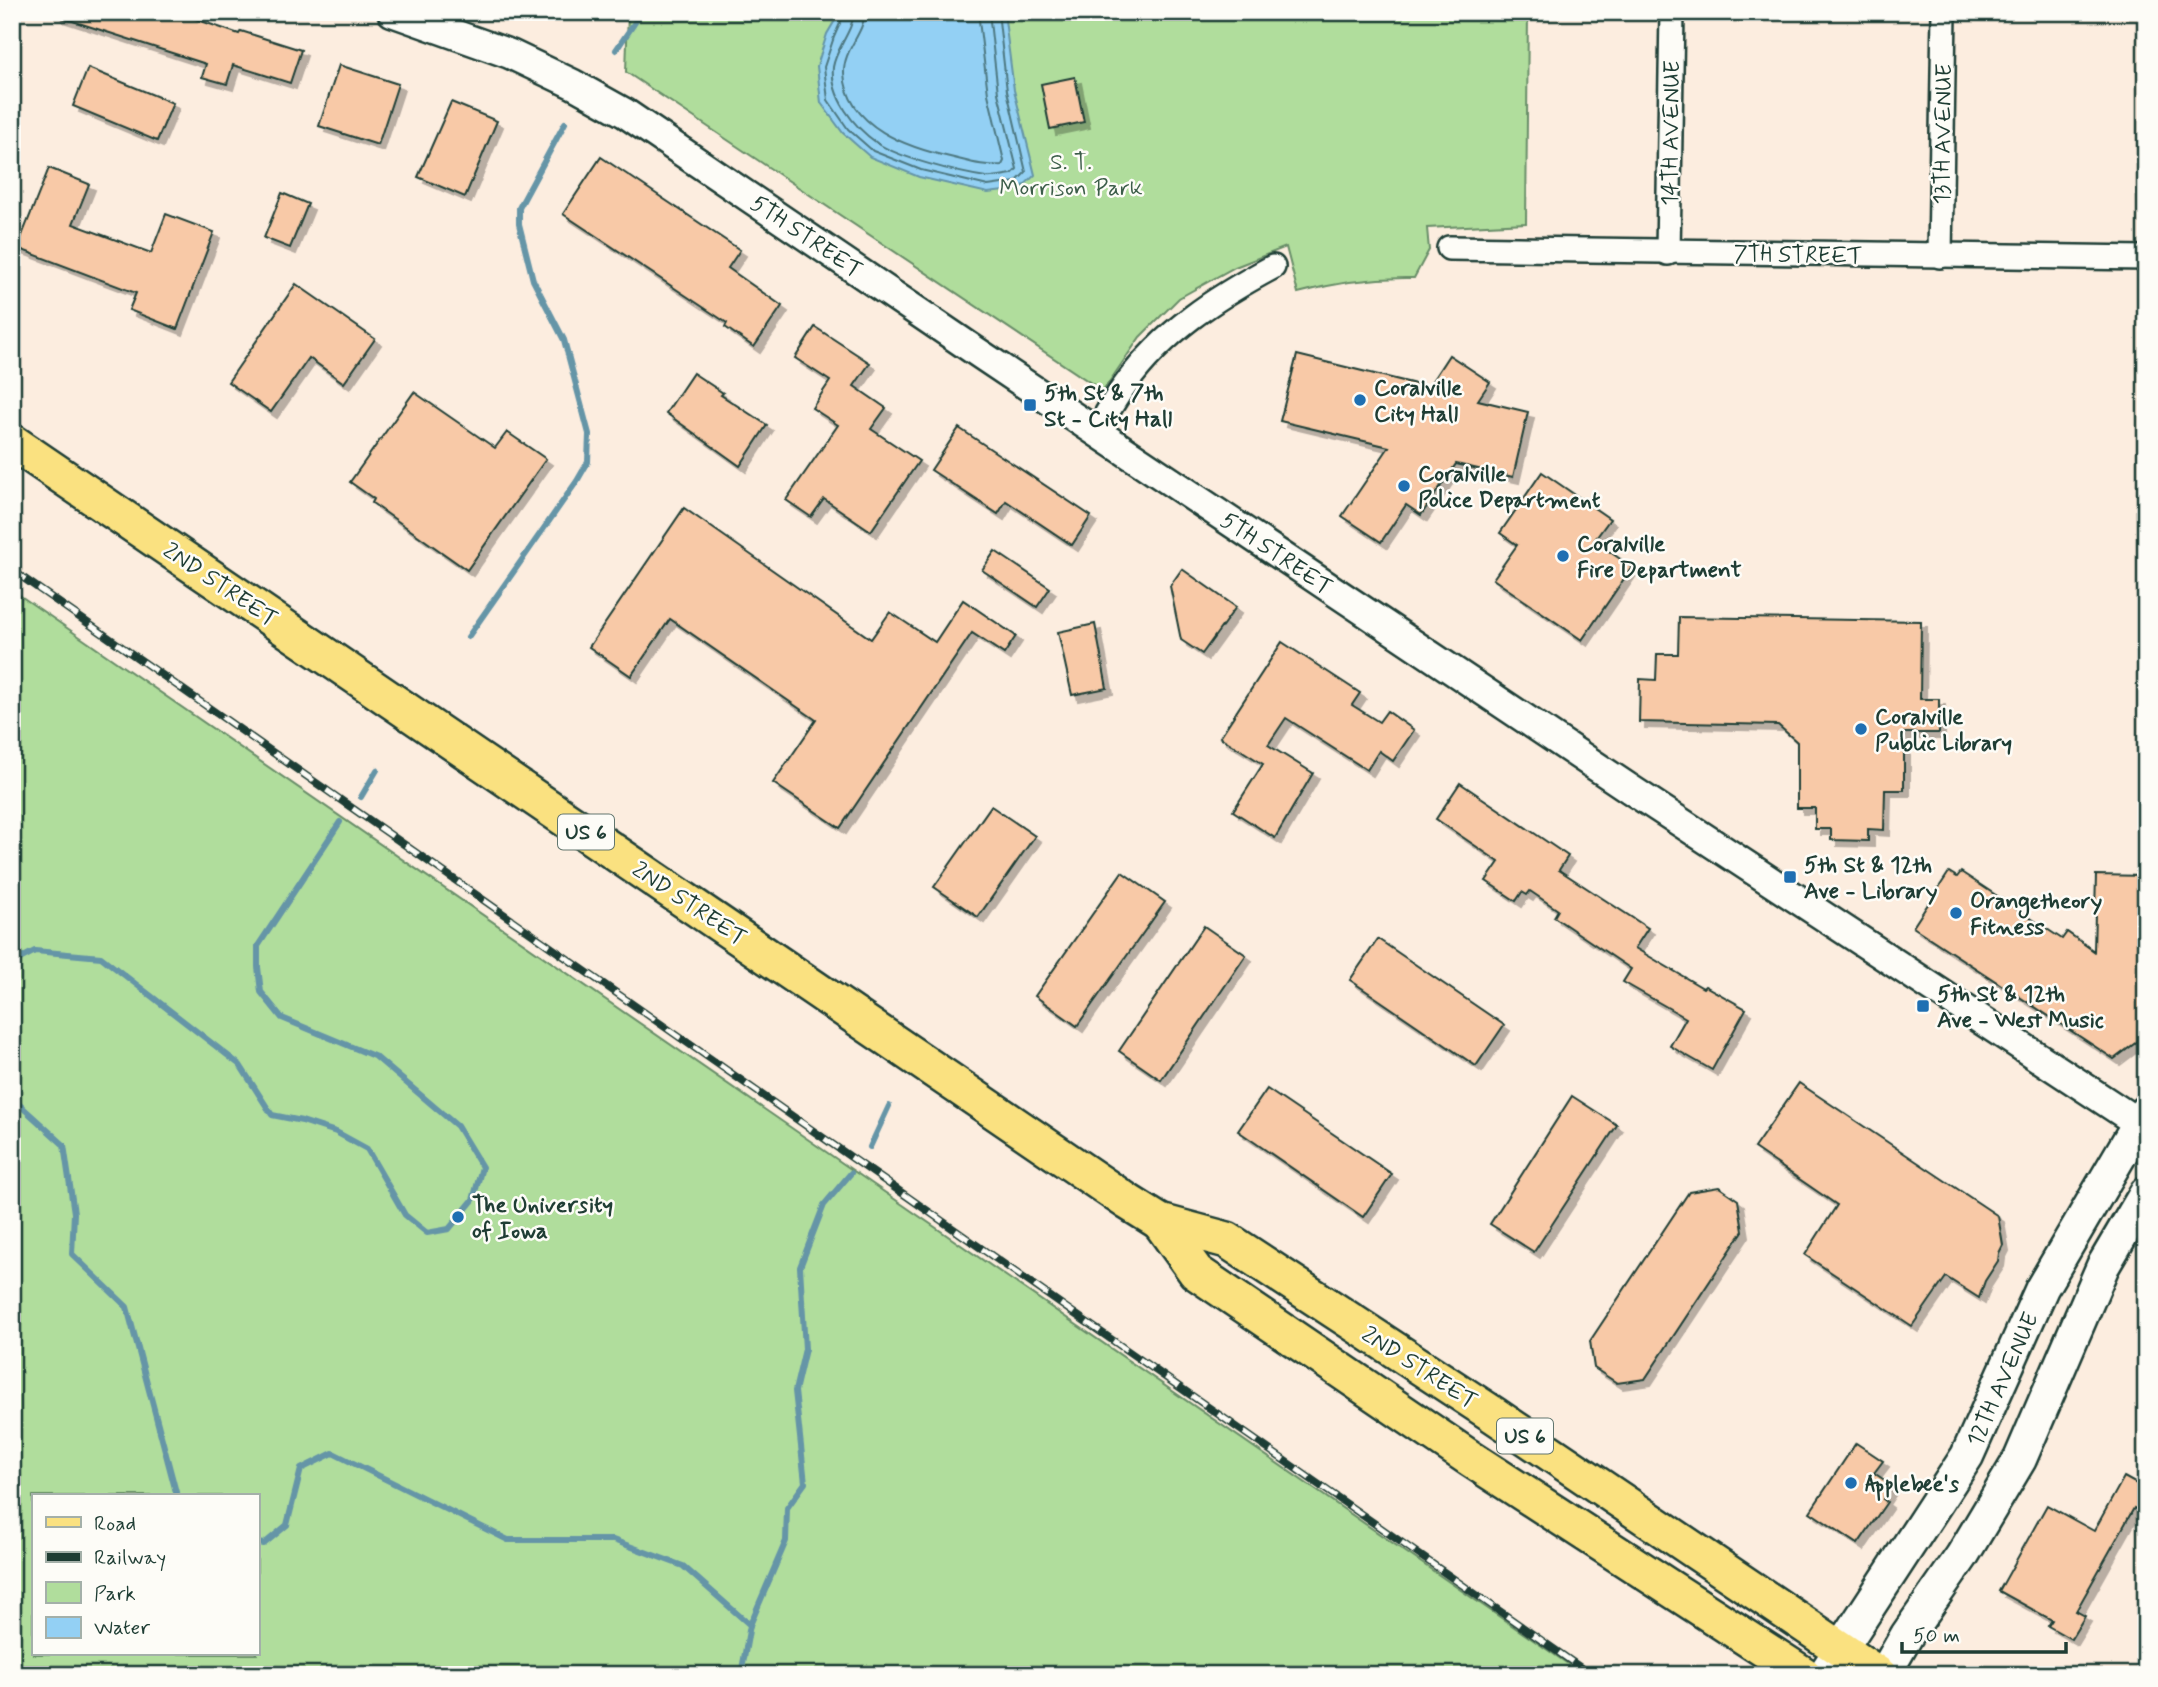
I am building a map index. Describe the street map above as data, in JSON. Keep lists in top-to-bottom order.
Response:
{
  "streets": {
    "main road": ["2ND STREET", "US 6", "12TH AVENUE"],
    "street": [
      "14TH AVENUE",
      "13TH AVENUE",
      "5TH STREET",
      "7TH STREET"
    ]
  },
  "crossings": [
    ["14TH AVENUE", "7TH STREET"],
    ["13TH AVENUE", "7TH STREET"],
    ["5TH STREET", "12TH AVENUE"],
    ["2ND STREET", "12TH AVENUE"]
  ],
  "parks": ["S. T. Morrison Park"],
  "places": {
    "other": [
      "Coralville City Hall",
      "Coralville Police Department",
      "Coralville Fire Department",
      "Coralville Public Library",
      "Orangetheory Fitness",
      "The University of Iowa",
      "Applebee's"
    ],
    "transit": ["5th St & 7th St - City Hall", "5th St & 12th Ave - Library", "5th St & 12th Ave - West Music"]
  },
  "legend": [
    "Road",
    "Railway",
    "Park",
    "Water"
  ],
  "scale_bar": "50 m"
}
